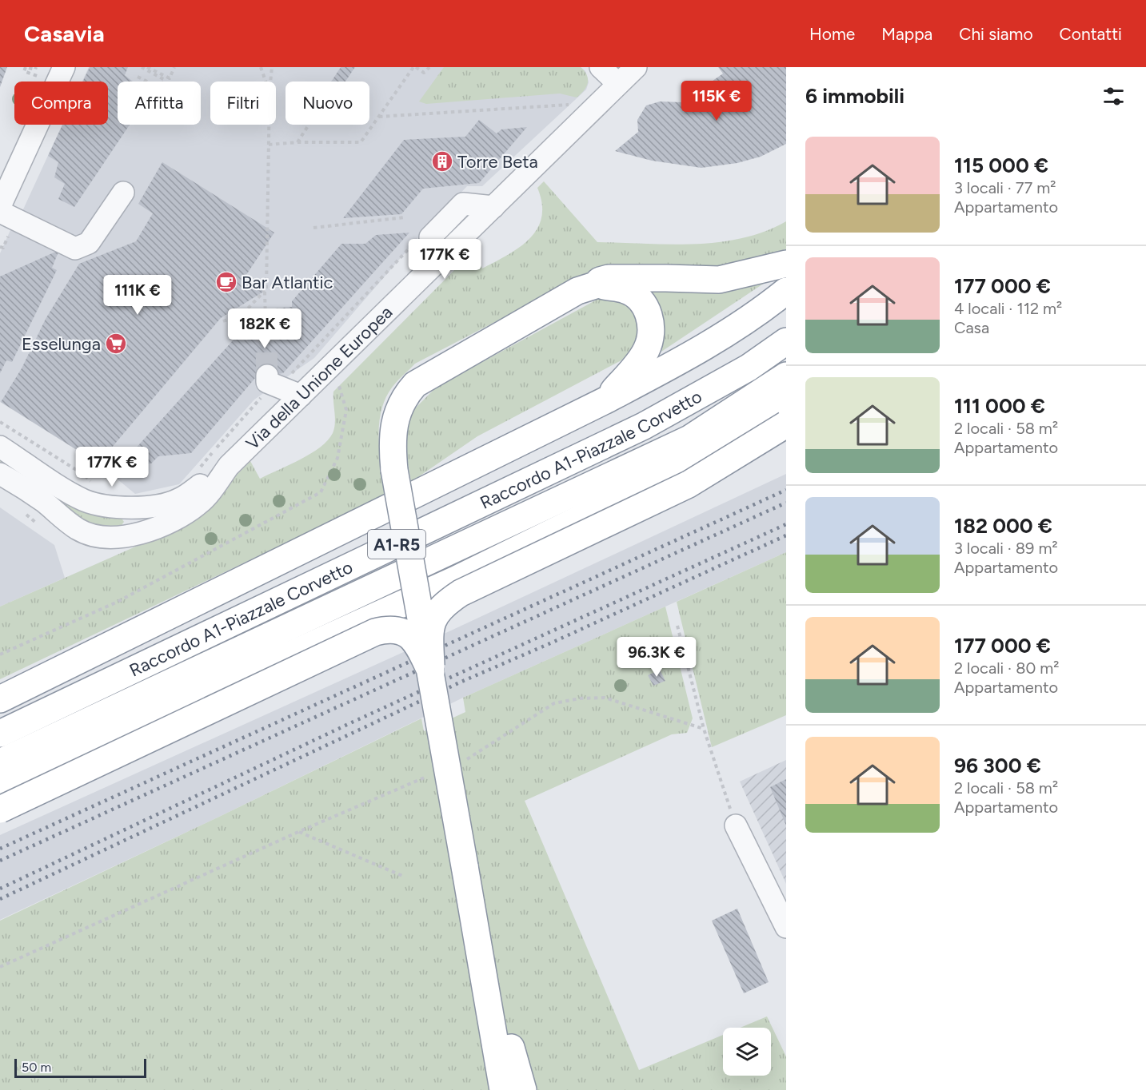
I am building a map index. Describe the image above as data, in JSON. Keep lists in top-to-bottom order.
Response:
{
  "streets": {
    "highway": ["Raccordo A1-Piazzale Corvetto", "A1-R5"],
    "street": ["Via della Unione Europea"]
  },
  "places": {
    "building": ["Torre Beta"],
    "cafe": ["Bar Atlantic"],
    "supermarket": ["Esselunga"]
  },
  "scale_bar": "50 m",
  "page": {
    "header": "Casavia",
    "nav": [
      "Home",
      "Mappa",
      "Chi siamo",
      "Contatti"
    ],
    "heading": "6 immobili",
    "price": [
      "115K €",
      "177K €",
      "111K €",
      "182K €",
      "177K €",
      "96.3K €"
    ],
    "chip": [
      "Compra",
      "Affitta",
      "Filtri",
      "Nuovo"
    ],
    "list": [
      {
        "name": "115 000 €",
        "note": "3 locali · 77 m² · Appartamento"
      },
      {
        "name": "177 000 €",
        "note": "4 locali · 112 m² · Casa"
      },
      {
        "name": "111 000 €",
        "note": "2 locali · 58 m² · Appartamento"
      },
      {
        "name": "182 000 €",
        "note": "3 locali · 89 m² · Appartamento"
      },
      {
        "name": "177 000 €",
        "note": "2 locali · 80 m² · Appartamento"
      },
      {
        "name": "96 300 €",
        "note": "2 locali · 58 m² · Appartamento"
      }
    ],
    "scale": "50 m"
  }
}
